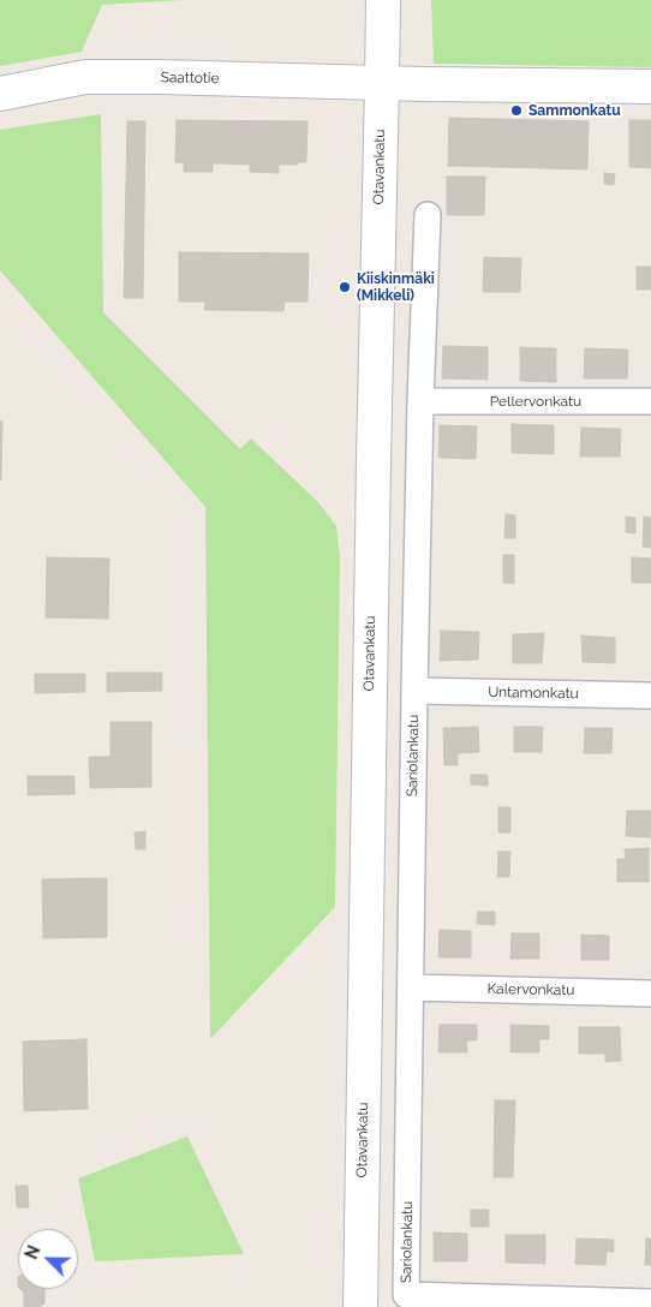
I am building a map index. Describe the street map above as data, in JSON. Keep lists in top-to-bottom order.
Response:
{
  "streets": {
    "main road": ["Saattotie", "Otavankatu"],
    "street": [
      "Pellervonkatu",
      "Untamonkatu",
      "Sariolankatu",
      "Kalervonkatu"
    ]
  },
  "crossings": [
    ["Saattotie", "Otavankatu"],
    ["Pellervonkatu", "Sariolankatu"],
    ["Untamonkatu", "Sariolankatu"],
    ["Sariolankatu", "Kalervonkatu"]
  ],
  "places": ["Sammonkatu", "Kiiskinmäki (Mikkeli)"],
  "north": "top left"
}
